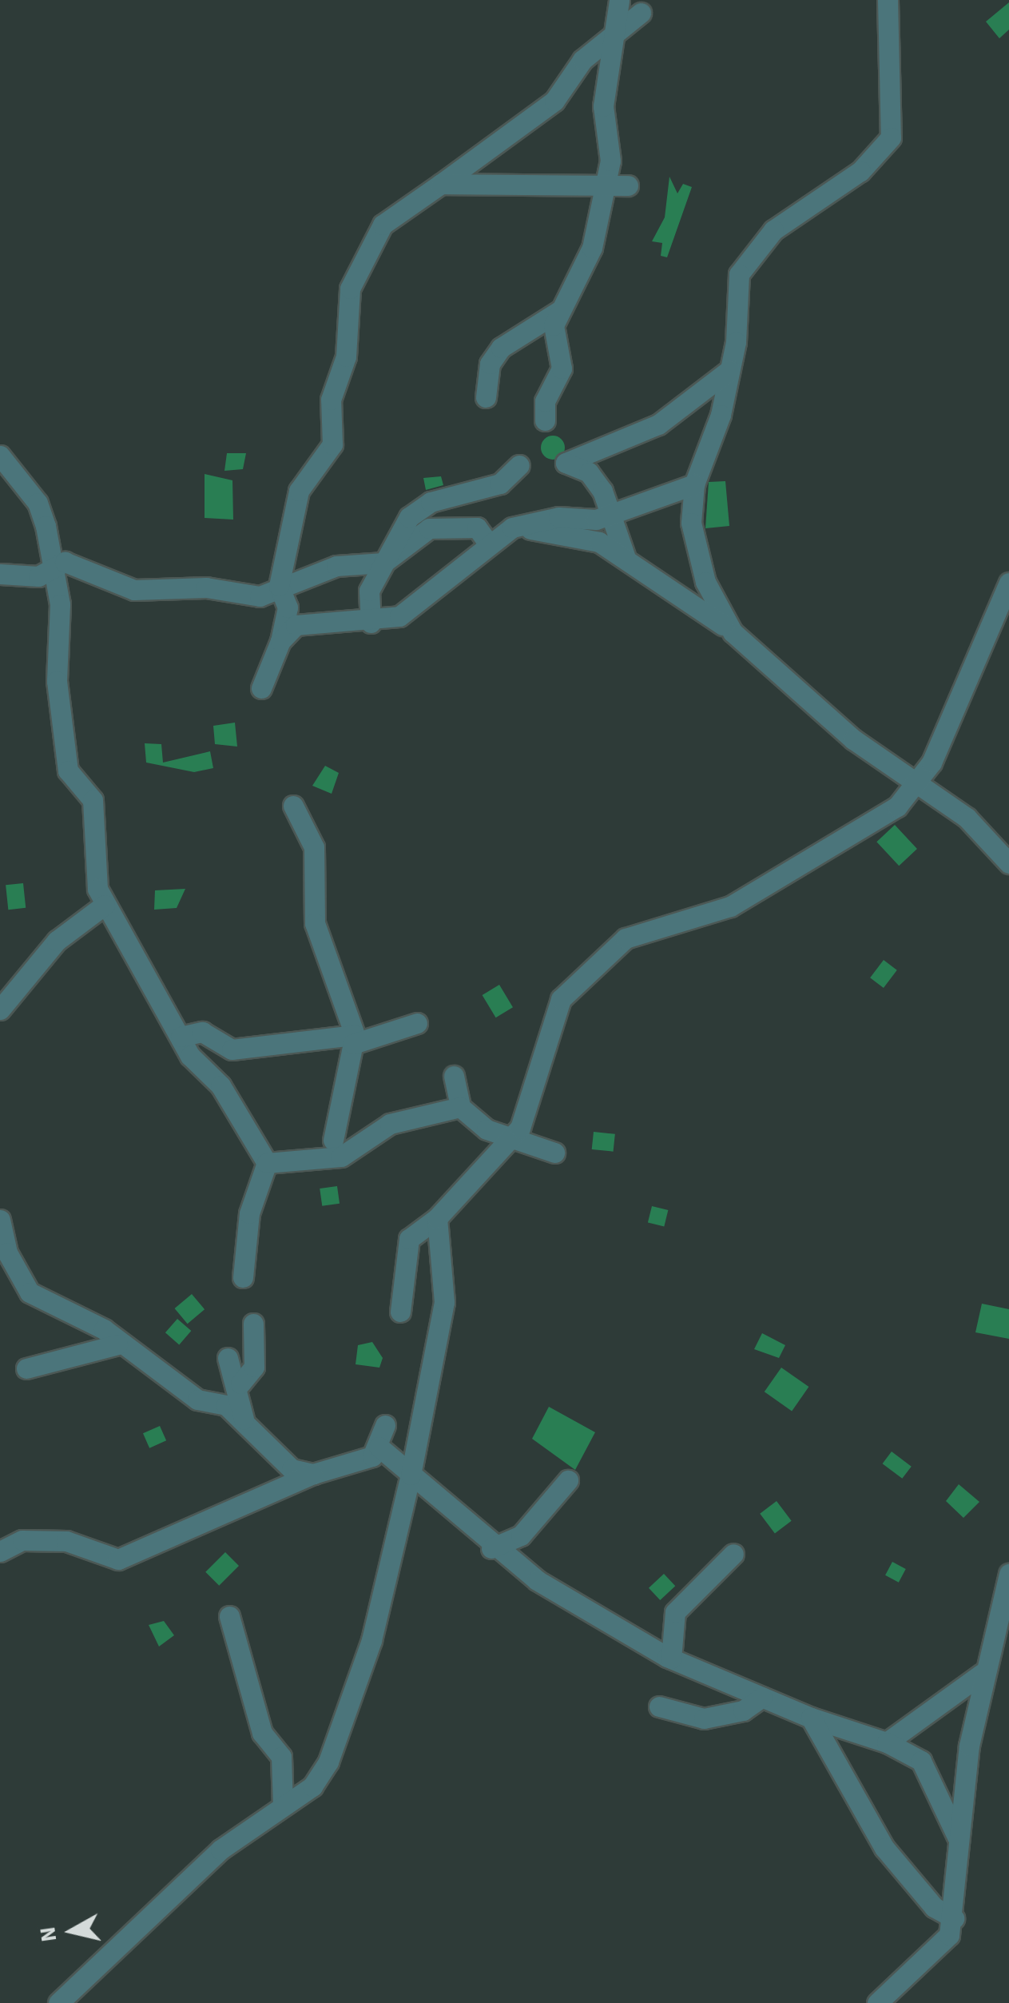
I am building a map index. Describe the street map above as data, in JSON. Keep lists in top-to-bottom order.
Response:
{
  "north": "left"
}
